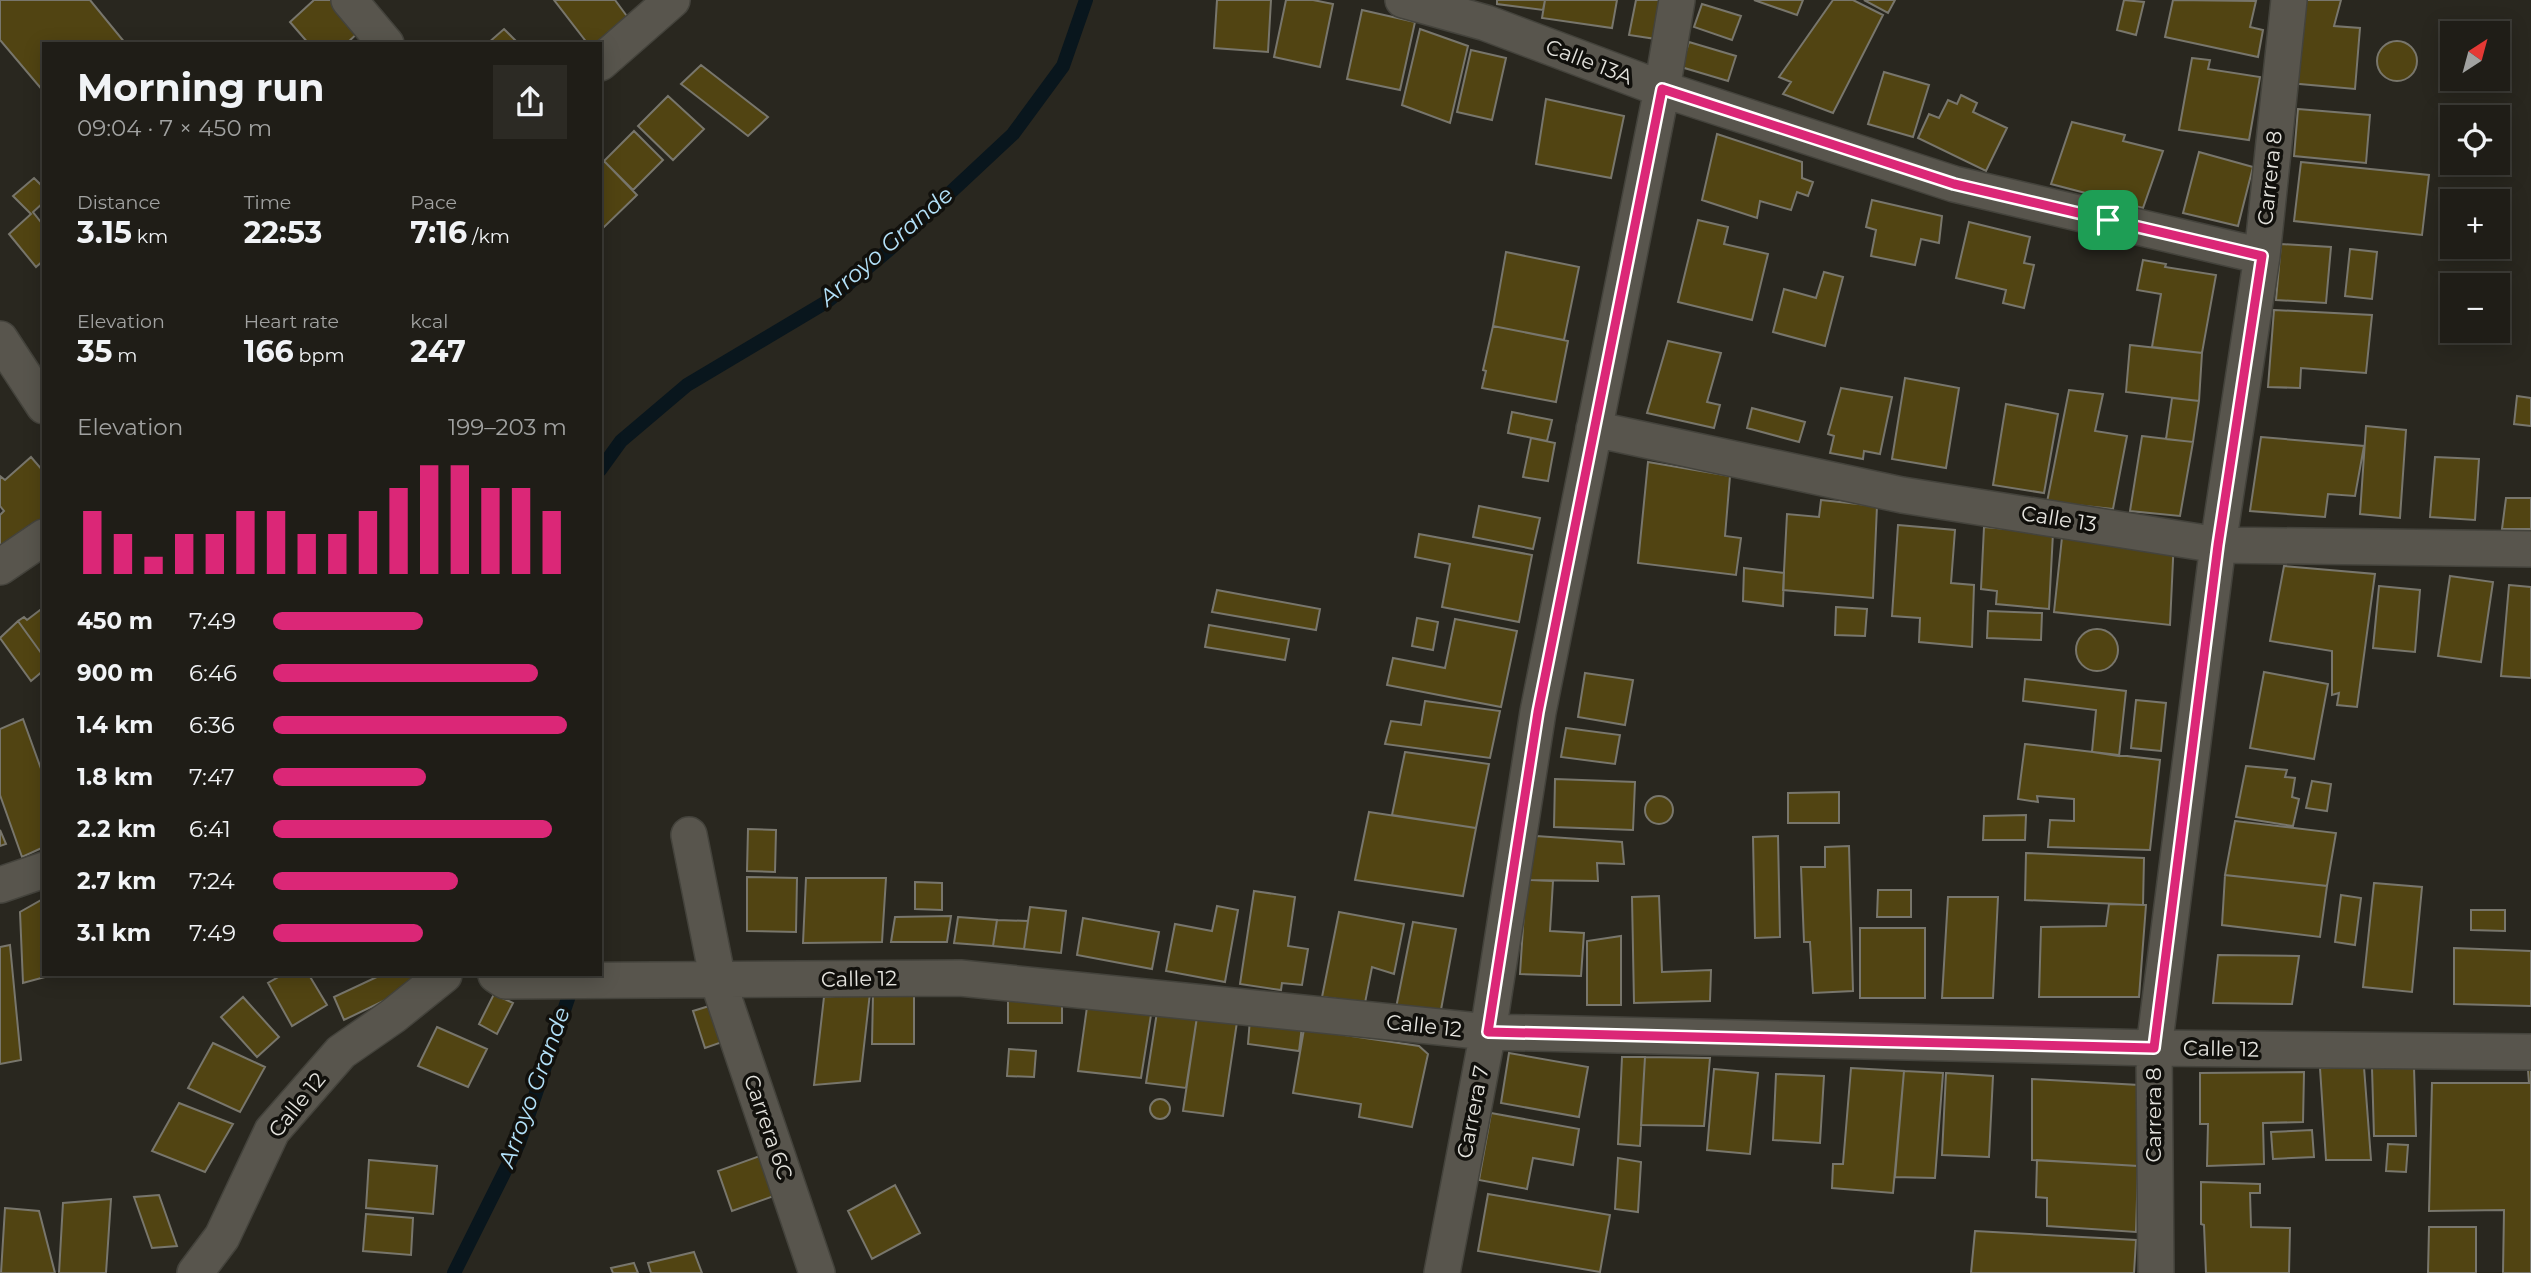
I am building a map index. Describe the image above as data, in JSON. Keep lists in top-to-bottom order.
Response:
{
  "streets": {
    "street": [
      "Calle 13A",
      "Carrera 8",
      "Calle 13",
      "Calle 12",
      "Carrera 7",
      "Carrera 6C"
    ]
  },
  "crossings": [
    ["Calle 13A", "Carrera 8"],
    ["Calle 13A", "Carrera 7"],
    ["Carrera 8", "Calle 13"],
    ["Carrera 8", "Calle 12"],
    ["Calle 13", "Carrera 7"],
    ["Calle 12", "Carrera 7"],
    ["Calle 12", "Carrera 6C"]
  ],
  "water": ["Arroyo Grande"],
  "north": "top right",
  "page": {
    "map_buttons": ["+", "−"],
    "heading": ["Morning run", "09:04 · 7 × 450 m"],
    "stats": [
      ["Distance", "3.15 km"],
      ["Time", "22:53"],
      ["Pace", "7:16 /km"],
      ["Elevation", "35 m"],
      ["Heart rate", "166 bpm"],
      ["kcal", "247"]
    ],
    "chart": ["Elevation", "199–203 m"],
    "list": [
      {
        "name": "450 m",
        "note": "7:49"
      },
      {
        "name": "900 m",
        "note": "6:46"
      },
      {
        "name": "1.4 km",
        "note": "6:36"
      },
      {
        "name": "1.8 km",
        "note": "7:47"
      },
      {
        "name": "2.2 km",
        "note": "6:41"
      },
      {
        "name": "2.7 km",
        "note": "7:24"
      },
      {
        "name": "3.1 km",
        "note": "7:49"
      }
    ]
  }
}
